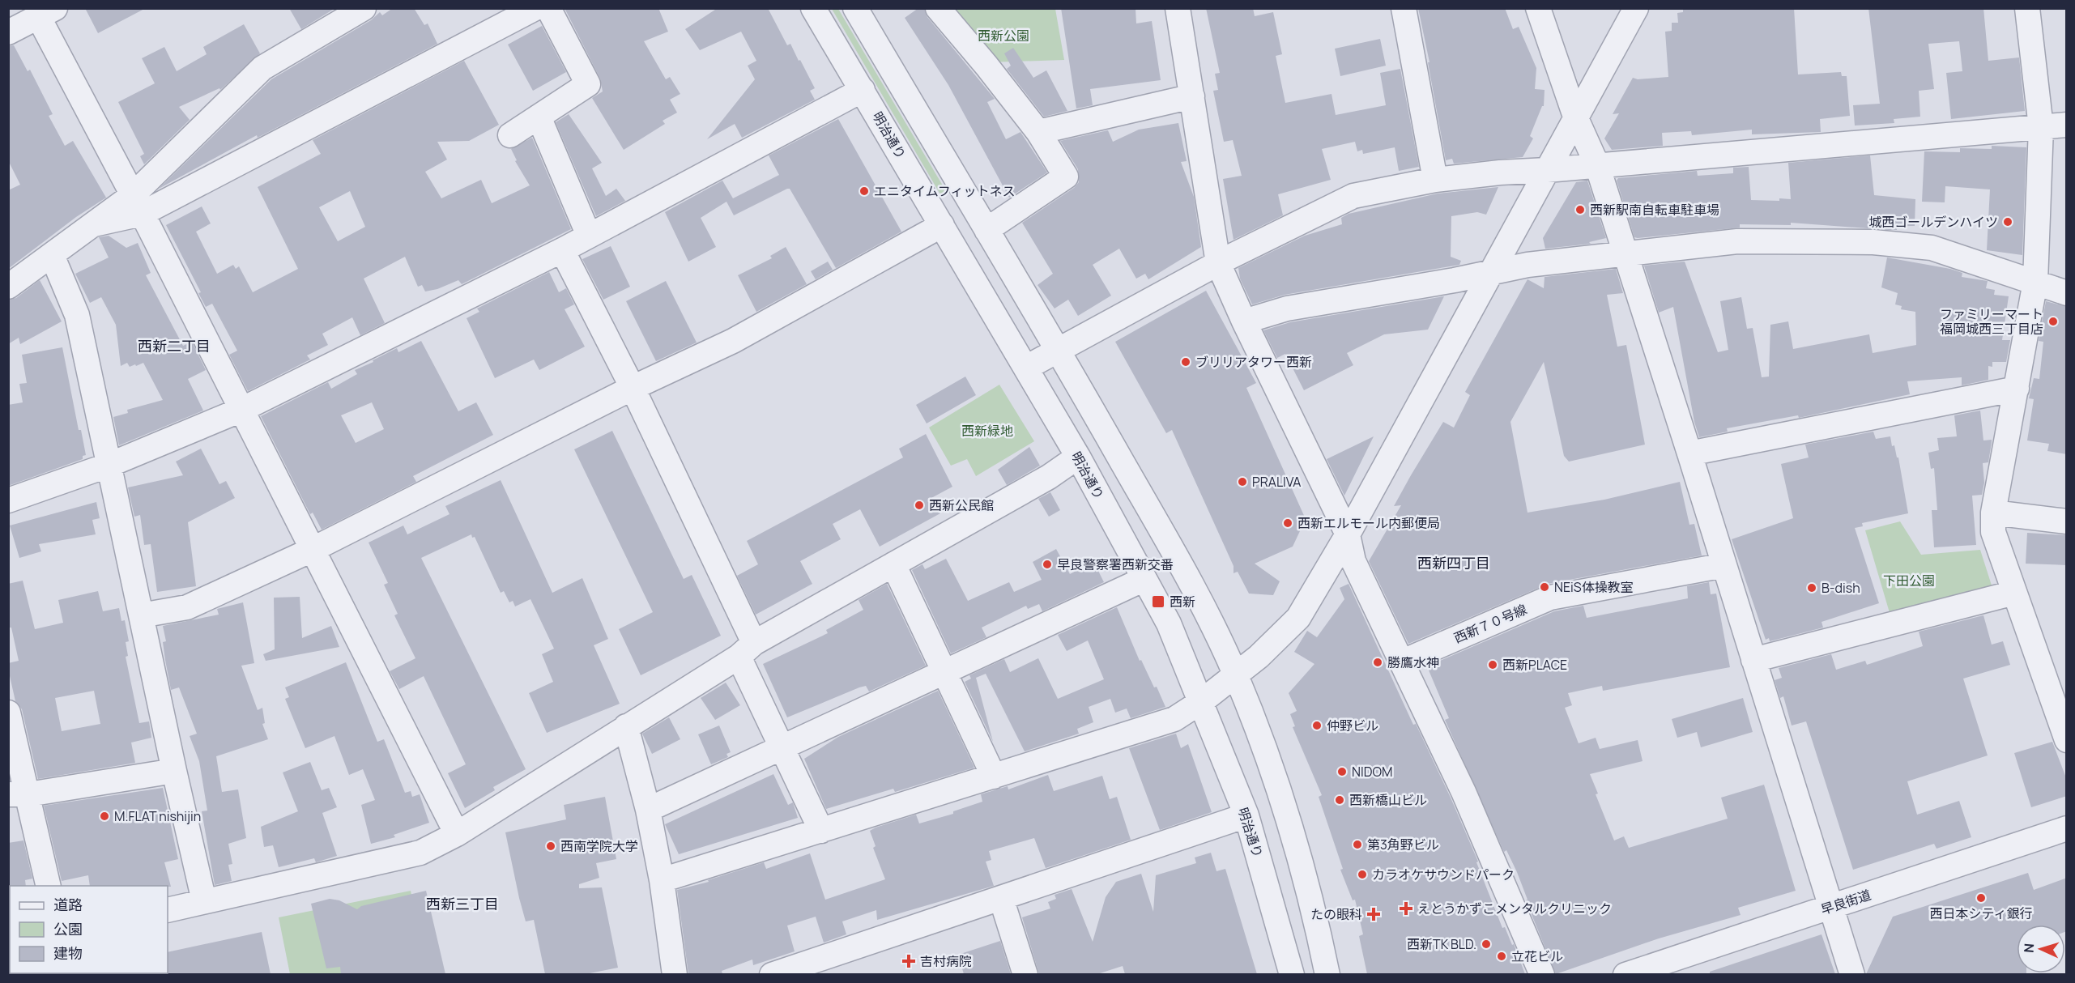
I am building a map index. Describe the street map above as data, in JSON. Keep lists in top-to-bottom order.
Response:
{
  "streets": {
    "street": ["明治通り", "西新７０号線", "早良街道"]
  },
  "districts": ["西新二丁目", "西新四丁目", "西新三丁目"],
  "parks": ["西新公園", "西新緑地", "下田公園"],
  "places": {
    "other": [
      "エニタイムフィットネス",
      "西新駅南自転車駐車場",
      "城西ゴールデンハイツ",
      "ファミリーマート 福岡城西三丁目店",
      "ブリリアタワー西新",
      "PRALIVA",
      "西新公民館",
      "西新エルモール内郵便局",
      "早良警察署西新交番",
      "NEiS体操教室",
      "B-dish",
      "勝鷹水神",
      "西新PLACE",
      "仲野ビル",
      "NIDOM",
      "西新橋山ビル",
      "M.FLAT nishijin",
      "第3角野ビル",
      "西南学院大学",
      "カラオケサウンドパーク",
      "西日本シティ銀行",
      "西新TK BLD.",
      "立花ビル"
    ],
    "transit": ["西新"],
    "health": ["えとうかずこメンタルクリニック", "たの眼科", "吉村病院"]
  },
  "legend": ["道路", "公園", "建物"],
  "north": "left"
}
